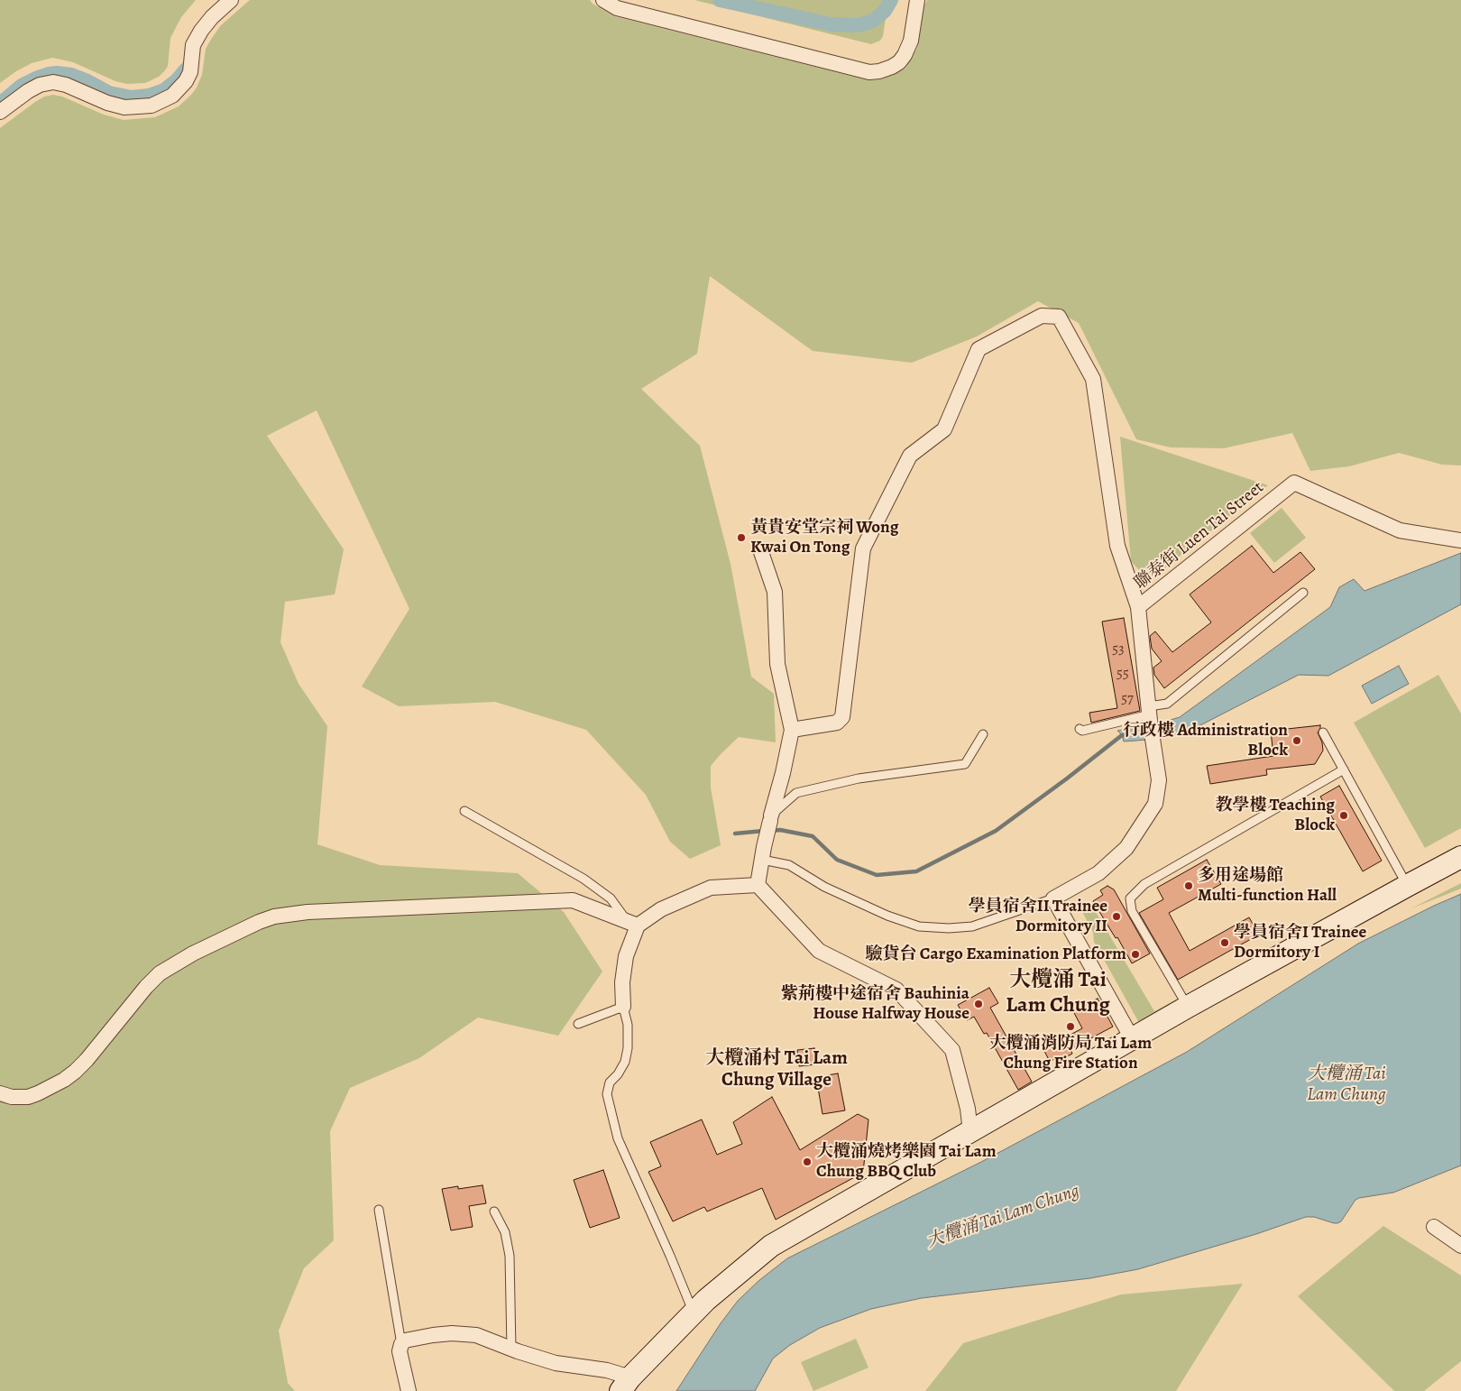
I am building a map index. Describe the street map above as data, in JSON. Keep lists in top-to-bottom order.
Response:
{
  "streets": {
    "street": ["聯泰街 Luen Tai Street"]
  },
  "districts": ["大欖涌 Tai Lam Chung", "大欖涌村 Tai Lam Chung Village"],
  "water": ["大欖涌 Tai Lam Chung"],
  "places": [
    "黃貴安堂宗祠 Wong Kwai On Tong",
    "行政樓 Administration Block",
    "教學樓 Teaching Block",
    "多用途場館 Multi-function Hall",
    "學員宿舍II Trainee Dormitory II",
    "學員宿舍I Trainee Dormitory I",
    "驗貨台 Cargo Examination Platform",
    "紫荊樓中途宿舍 Bauhinia House Halfway House",
    "大欖涌消防局 Tai Lam Chung Fire Station",
    "大欖涌燒烤樂園 Tai Lam Chung BBQ Club"
  ],
  "house_numbers": ["53", "55", "57"]
}
